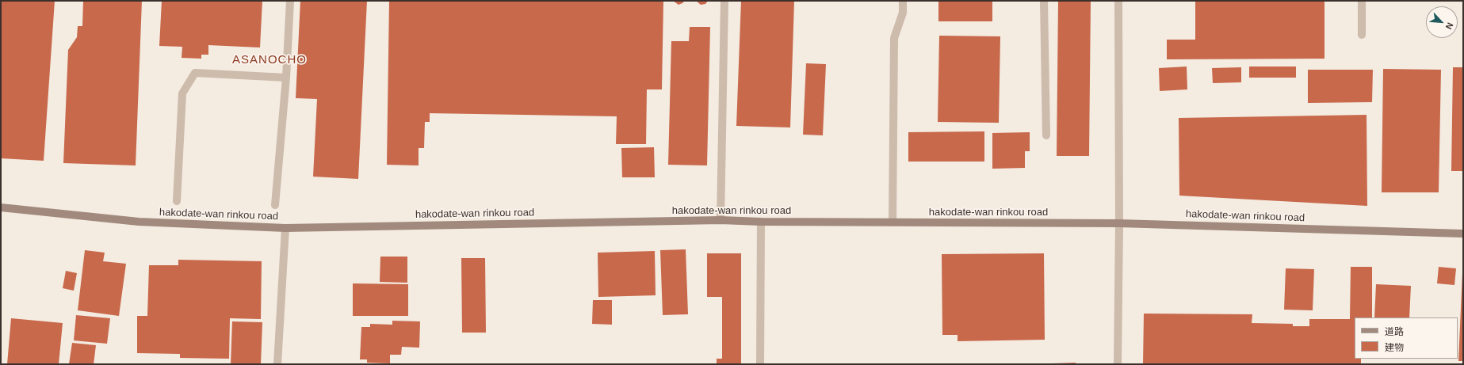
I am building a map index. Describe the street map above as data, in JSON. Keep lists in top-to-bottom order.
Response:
{
  "streets": {
    "street": ["hakodate-wan rinkou road"]
  },
  "districts": ["ASANOCHO"],
  "legend": ["道路", "建物"],
  "north": "bottom right"
}
